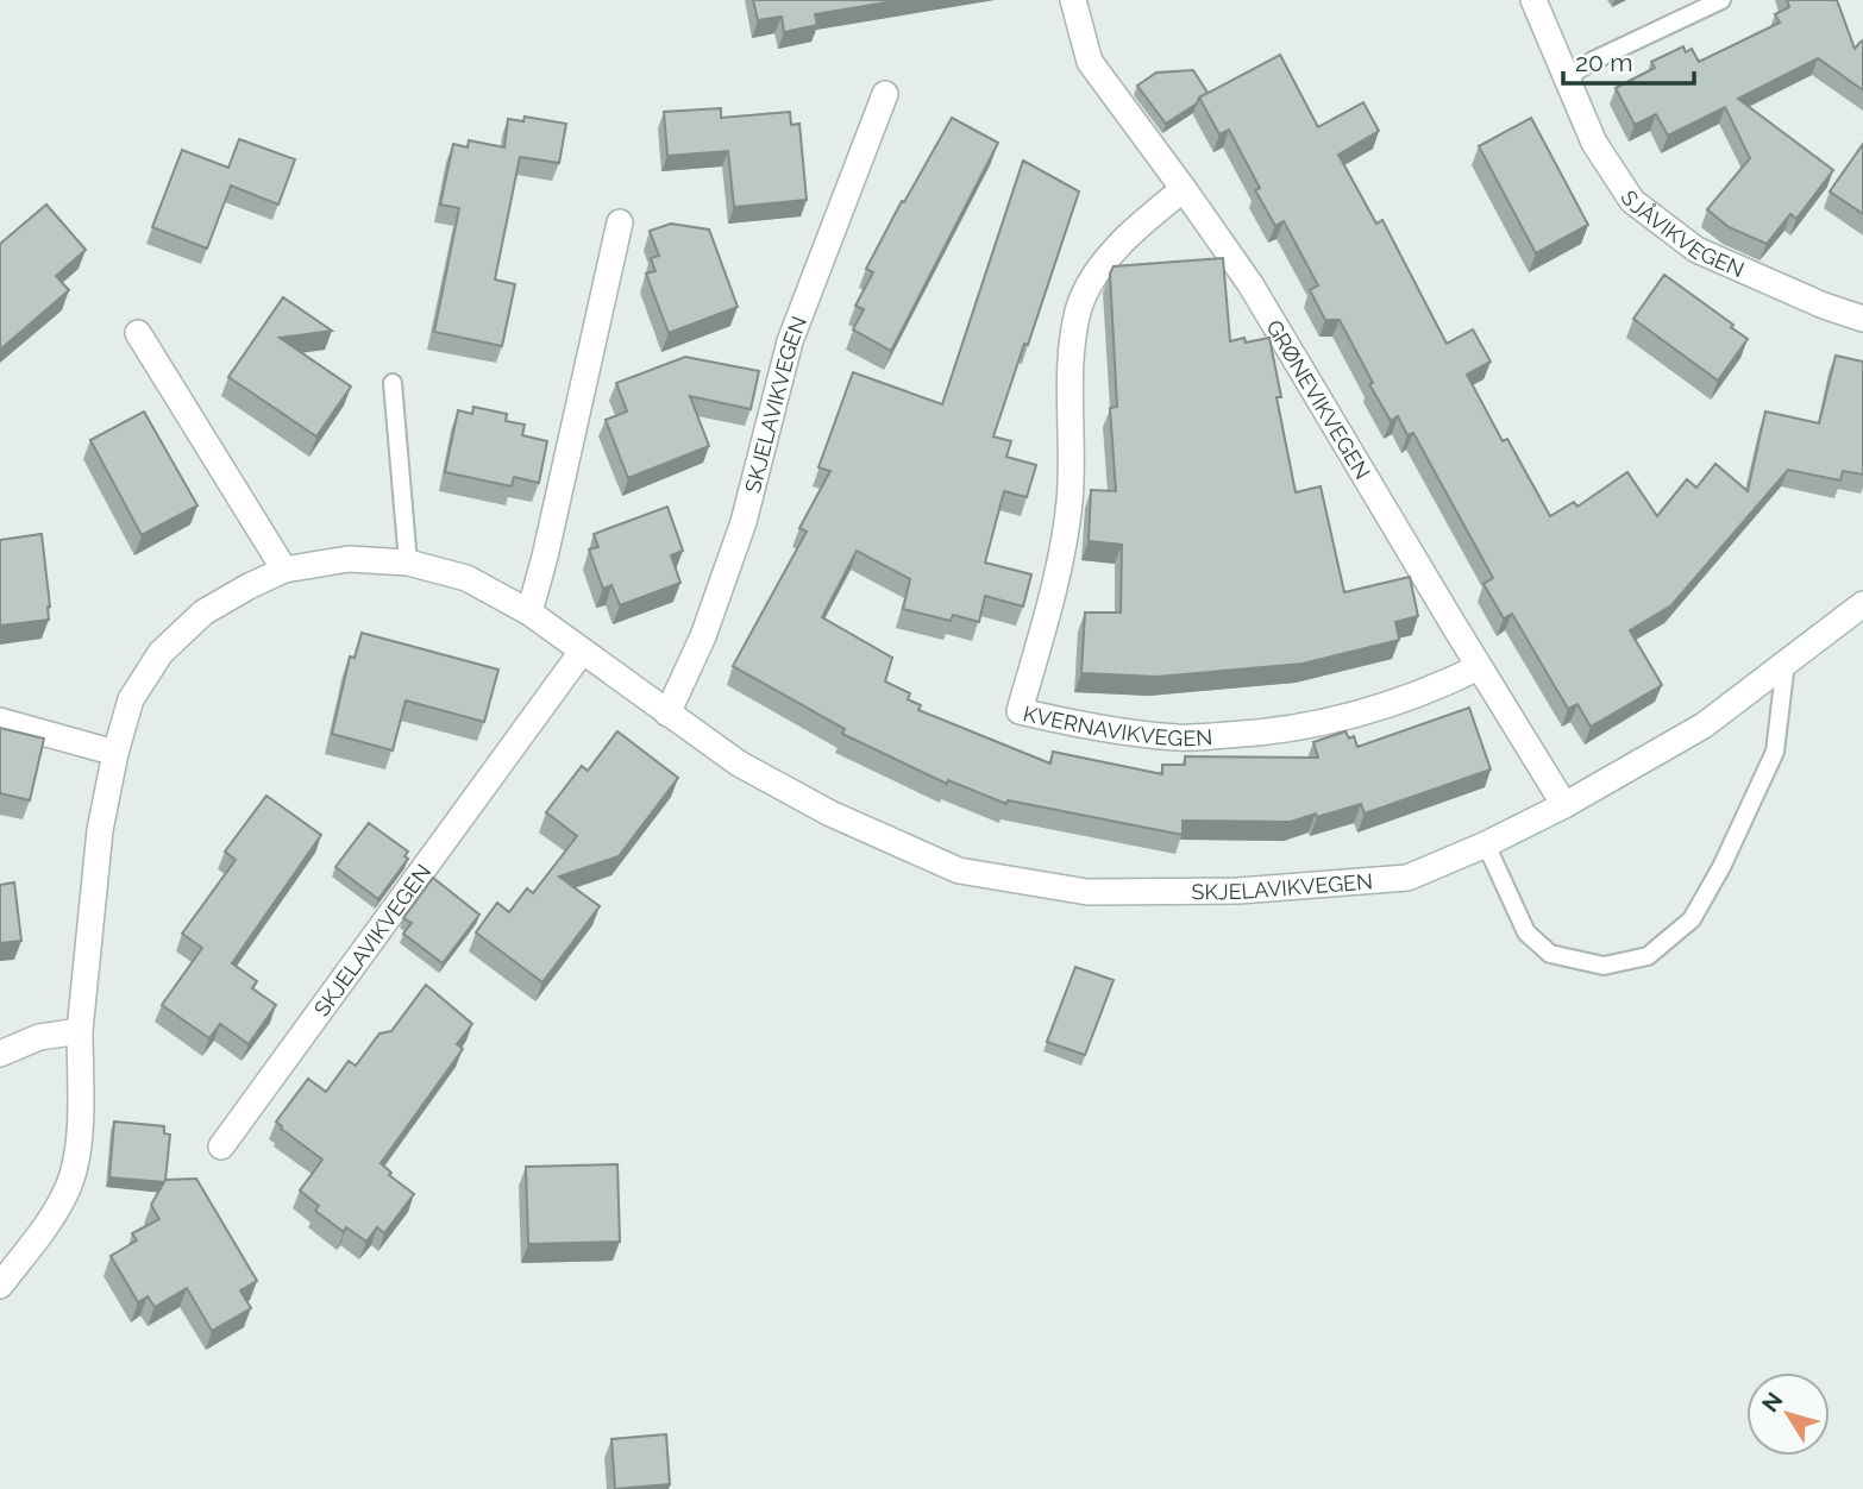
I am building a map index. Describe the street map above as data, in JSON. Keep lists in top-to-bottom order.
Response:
{
  "streets": {
    "street": [
      "SJÅVIKVEGEN",
      "GRØNEVIKVEGEN",
      "SKJELAVIKVEGEN",
      "KVERNAVIKVEGEN"
    ]
  },
  "crossings": [
    ["GRØNEVIKVEGEN", "SKJELAVIKVEGEN"],
    ["GRØNEVIKVEGEN", "KVERNAVIKVEGEN"]
  ],
  "scale_bar": "20 m",
  "north": "top left"
}
